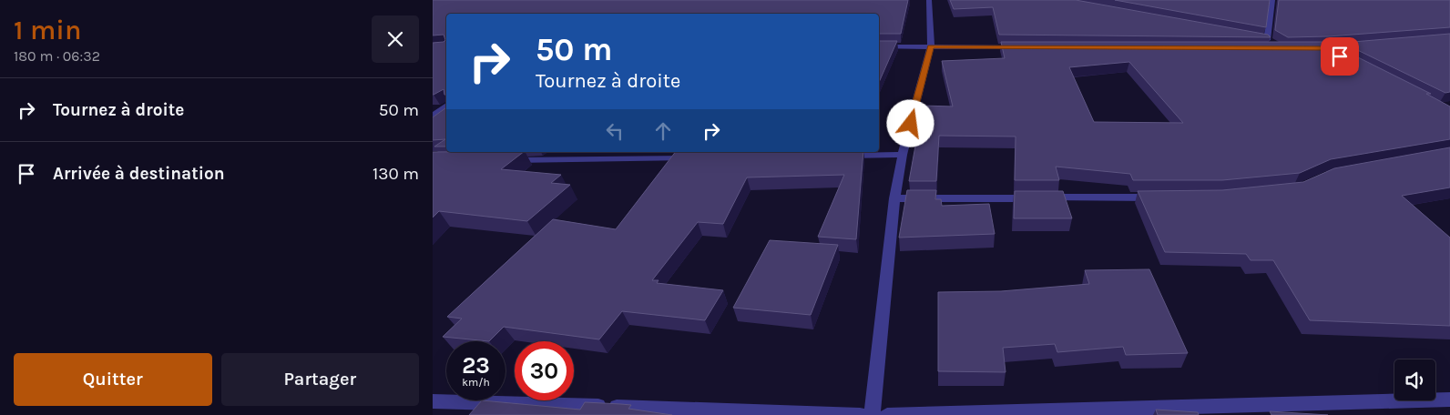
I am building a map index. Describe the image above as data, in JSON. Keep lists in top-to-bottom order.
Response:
{
  "page": {
    "heading": ["1 min", "180 m · 06:32"],
    "turn": ["50 m", "Tournez à droite"],
    "list": [
      {
        "name": "Tournez à droite",
        "value": "50 m"
      },
      {
        "name": "Arrivée à destination",
        "value": "130 m"
      }
    ],
    "speed": "23 km/h",
    "limit": "30",
    "buttons": ["Quitter", "Partager"]
  }
}
